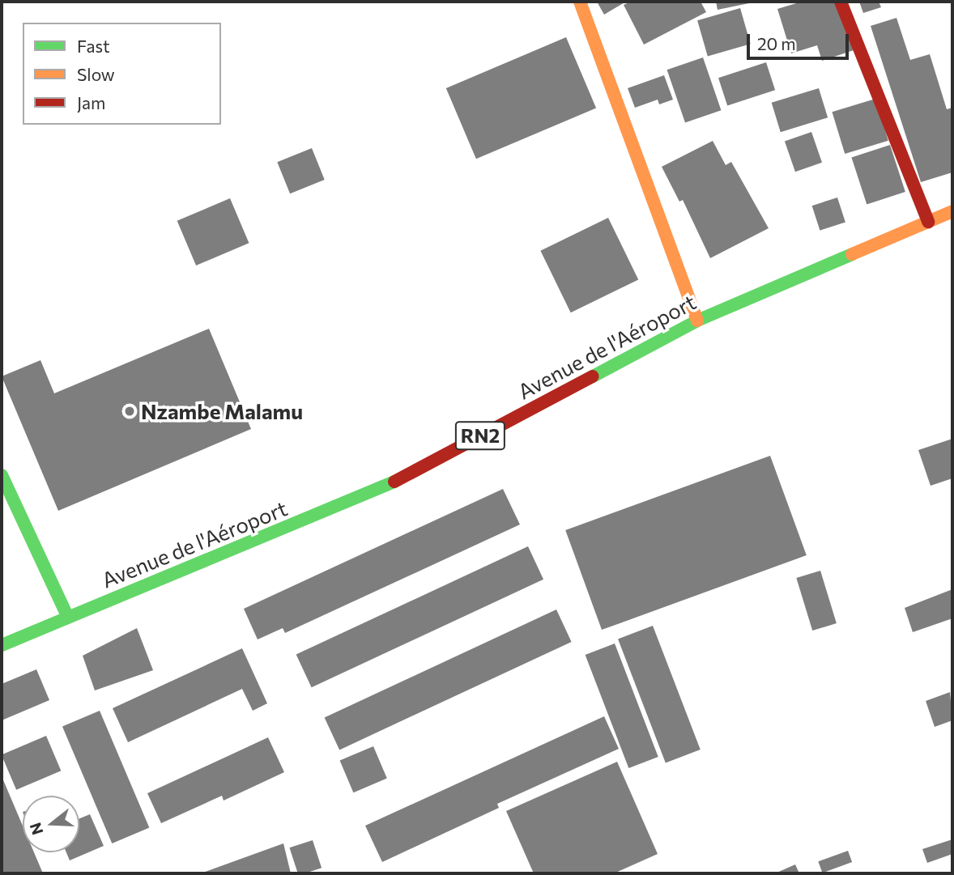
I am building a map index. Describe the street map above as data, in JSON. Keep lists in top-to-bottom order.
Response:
{
  "streets": {
    "main road": ["Avenue de l'Aéroport", "RN2"]
  },
  "places": ["Nzambe Malamu"],
  "legend": ["Fast", "Slow", "Jam"],
  "scale_bar": "20 m",
  "north": "left"
}
